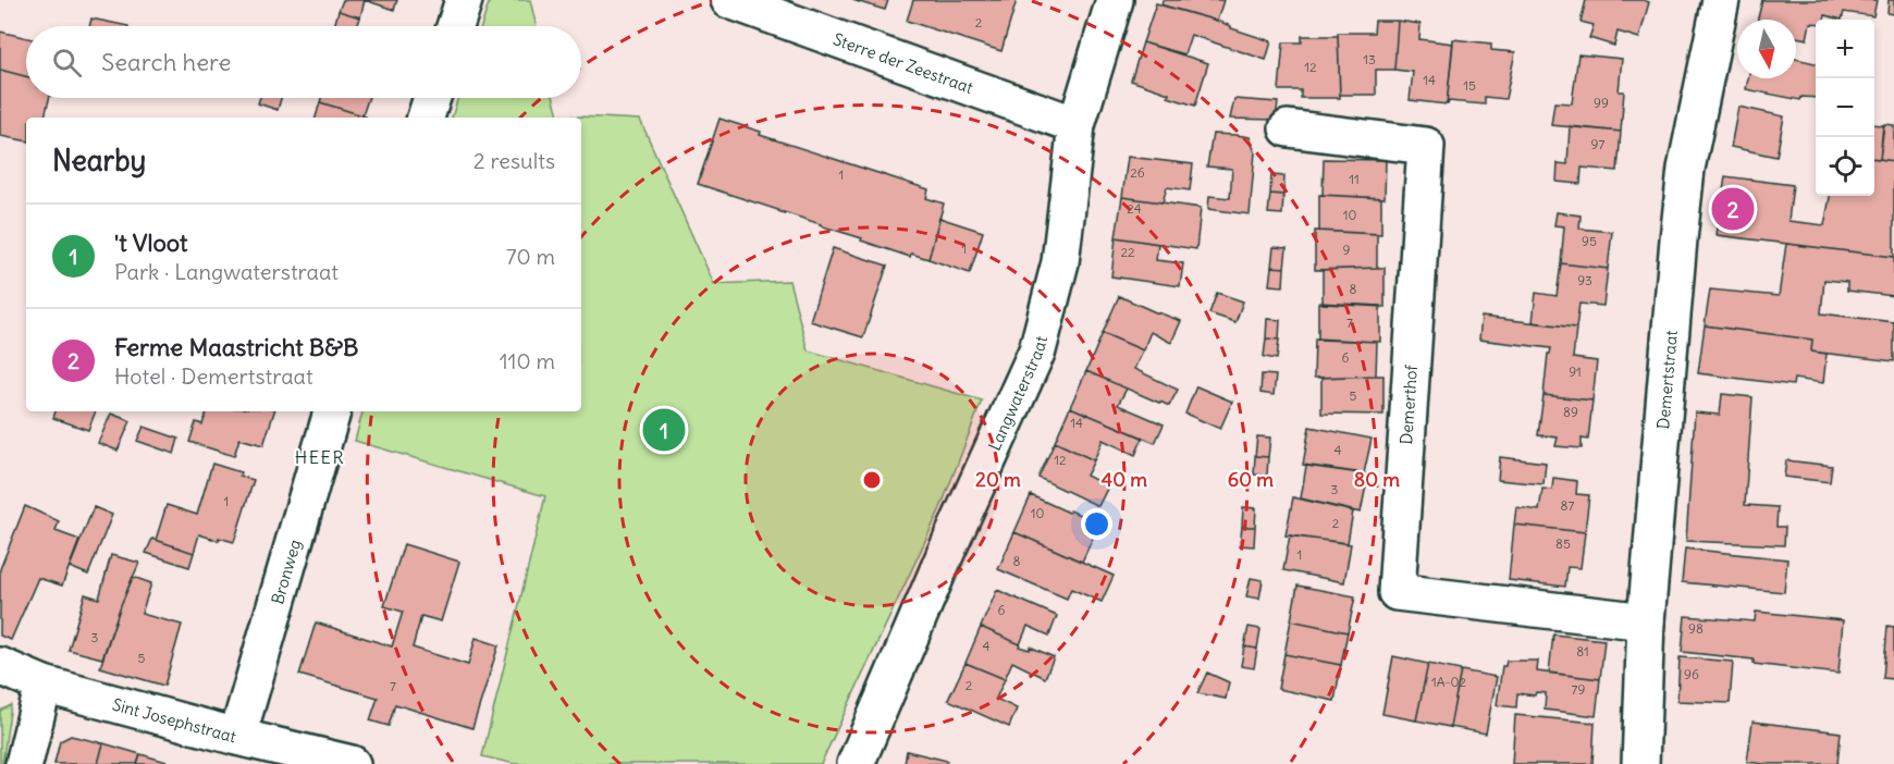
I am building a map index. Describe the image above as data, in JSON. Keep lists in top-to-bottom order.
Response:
{
  "streets": {
    "street": [
      "Sterre der Zeestraat",
      "Demertstraat",
      "Langwaterstraat",
      "Demerthof",
      "Bronweg",
      "Sint Josephstraat"
    ]
  },
  "crossings": [
    ["Sterre der Zeestraat", "Langwaterstraat"],
    ["Demertstraat", "Demerthof"],
    ["Bronweg", "Sint Josephstraat"]
  ],
  "districts": ["HEER"],
  "house_numbers": [
    "2",
    "13",
    "12",
    "14",
    "15",
    "99",
    "97",
    "26",
    "1",
    "11",
    "24",
    "10",
    "95",
    "1",
    "9",
    "22",
    "93",
    "8",
    "7",
    "6",
    "91",
    "5",
    "89",
    "14",
    "4",
    "12",
    "3",
    "1",
    "87",
    "10",
    "2",
    "85",
    "1",
    "8",
    "6",
    "98",
    "3",
    "4",
    "81",
    "5",
    "96",
    "1A-02",
    "2",
    "7",
    "79"
  ],
  "north": "bottom",
  "page": {
    "map_buttons": ["+", "−"],
    "search": "Search here",
    "heading": ["Nearby", "2 results"],
    "pins": ["2", "1"],
    "list": [
      {
        "mark": "1",
        "name": "'t Vloot",
        "note": "Park · Langwaterstraat",
        "value": "70 m"
      },
      {
        "mark": "2",
        "name": "Ferme Maastricht B&B",
        "note": "Hotel · Demertstraat",
        "value": "110 m"
      }
    ]
  },
  "rings": [
    "20 m",
    "40 m",
    "60 m",
    "80 m"
  ]
}
